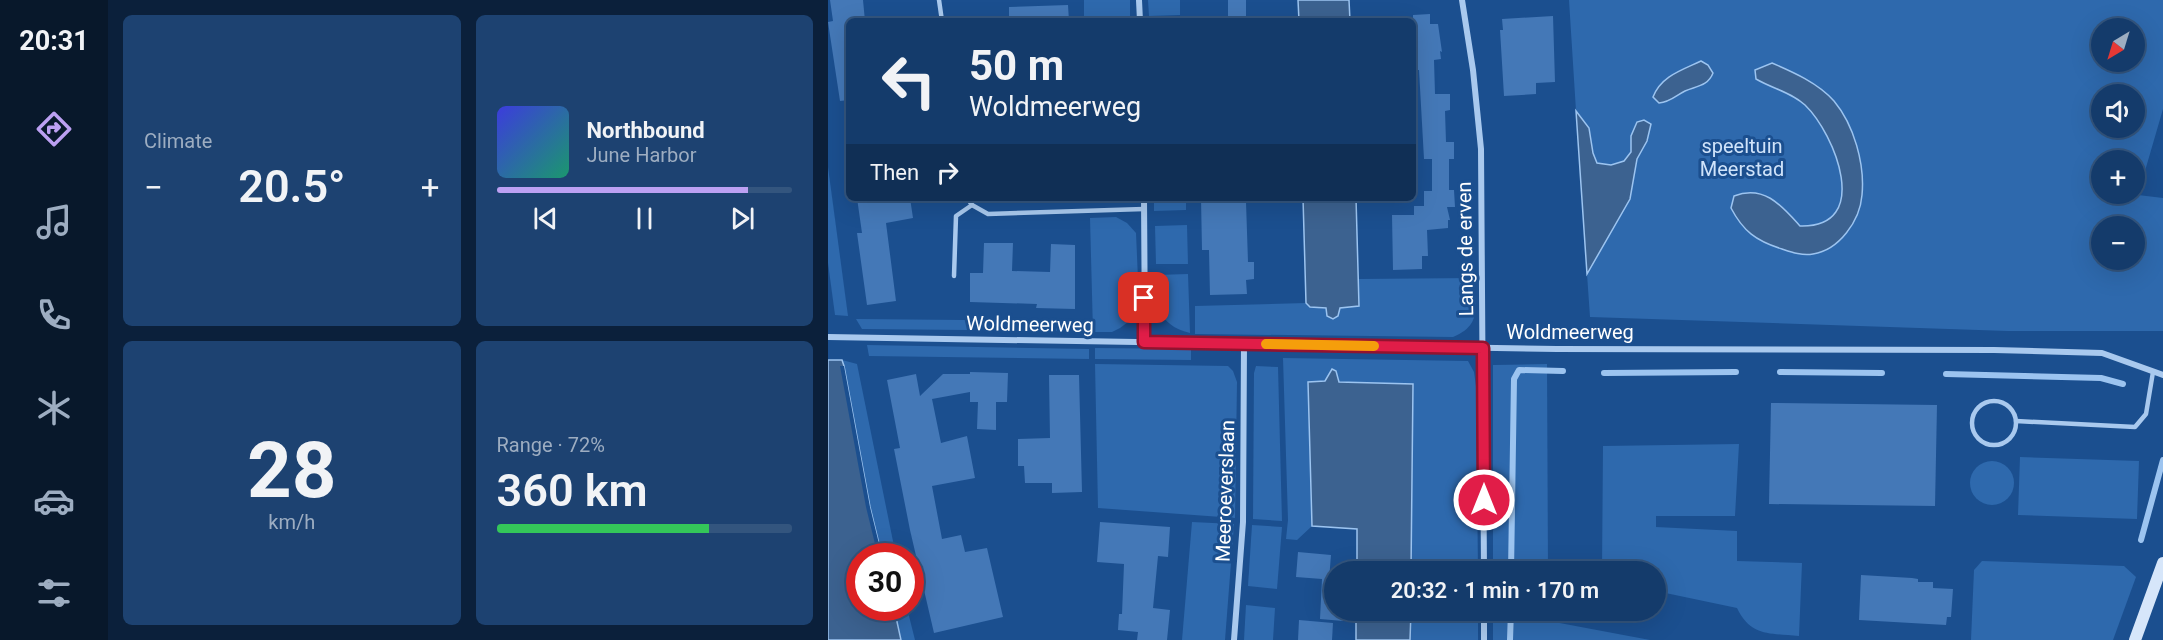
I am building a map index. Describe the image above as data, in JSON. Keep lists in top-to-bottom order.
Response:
{
  "streets": {
    "street": ["Langs de erven", "Woldmeerweg", "Meeroeverslaan"]
  },
  "crossings": [
    ["Langs de erven", "Woldmeerweg"],
    ["Woldmeerweg", "Meeroeverslaan"]
  ],
  "parks": ["speeltuin Meerstad"],
  "north": "bottom left",
  "page": {
    "tabs": "20:31",
    "tile": [
      "Climate",
      ["28", "km/h"],
      ["Range · 72%", "360 km"]
    ],
    "map_buttons": ["+", "−"],
    "turn": ["50 m", "Woldmeerweg"],
    "song": ["Northbound", "June Harbor"],
    "then": "Then",
    "heat": ["−", "20.5°", "+"],
    "limit": "30",
    "trip": "20:32 · 1 min · 170 m"
  }
}
